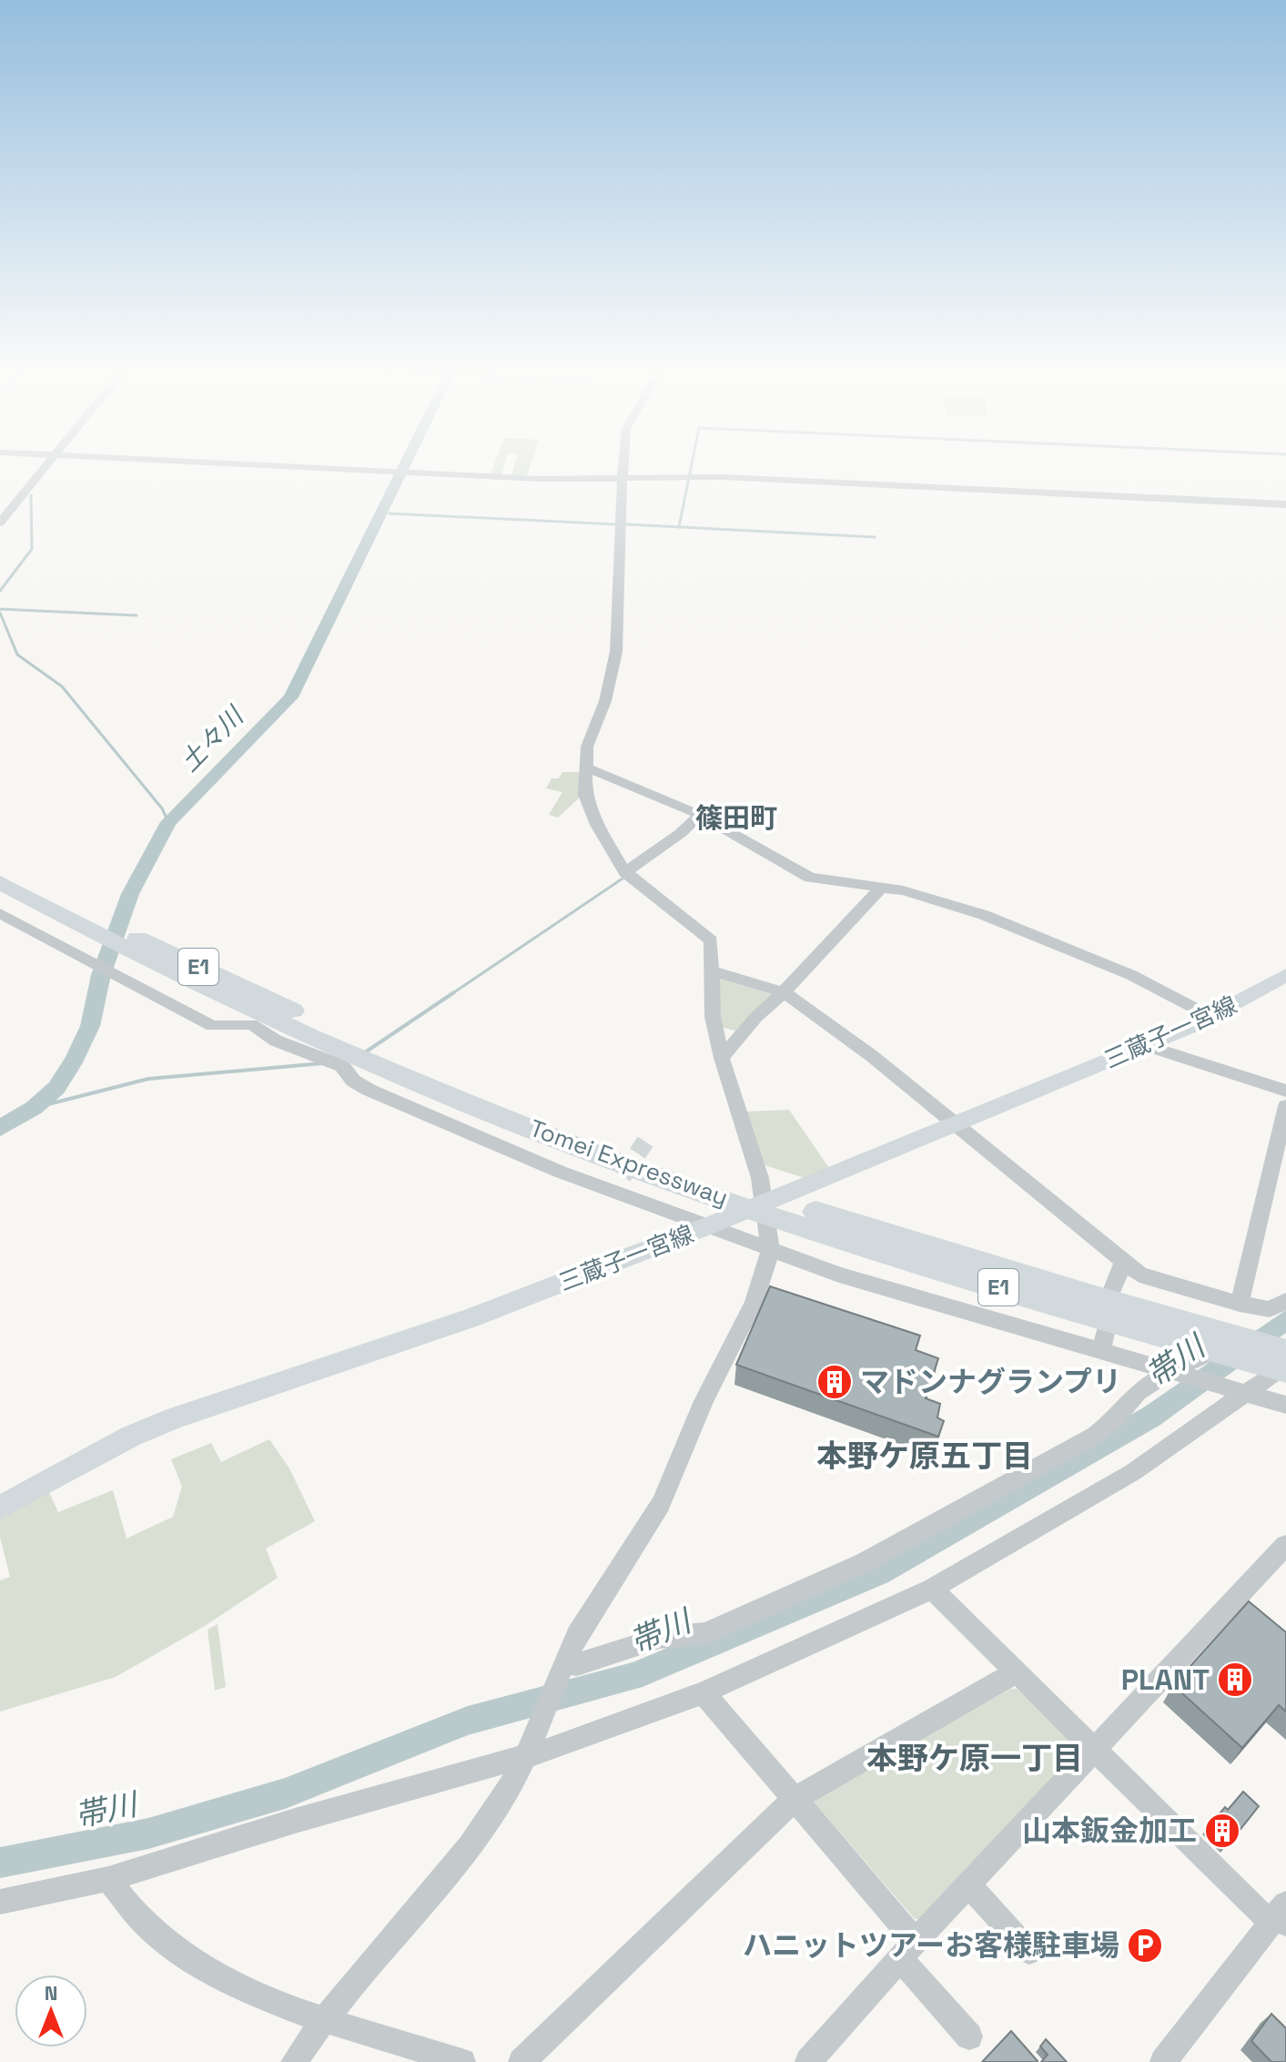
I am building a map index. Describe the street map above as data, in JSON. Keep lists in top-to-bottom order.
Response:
{
  "streets": {
    "highway": ["E1", "Tomei Expressway"],
    "main road": ["三蔵子一宮線"]
  },
  "crossings": [
    ["三蔵子一宮線", "Tomei Expressway"]
  ],
  "districts": ["篠田町", "本野ケ原五丁目", "本野ケ原一丁目"],
  "water": ["土々川", "帯川"],
  "places": {
    "building": ["マドンナグランプリ", "PLANT", "山本鈑金加工"],
    "parking": ["ハニットツアーお客様駐車場"]
  },
  "north": "top"
}
